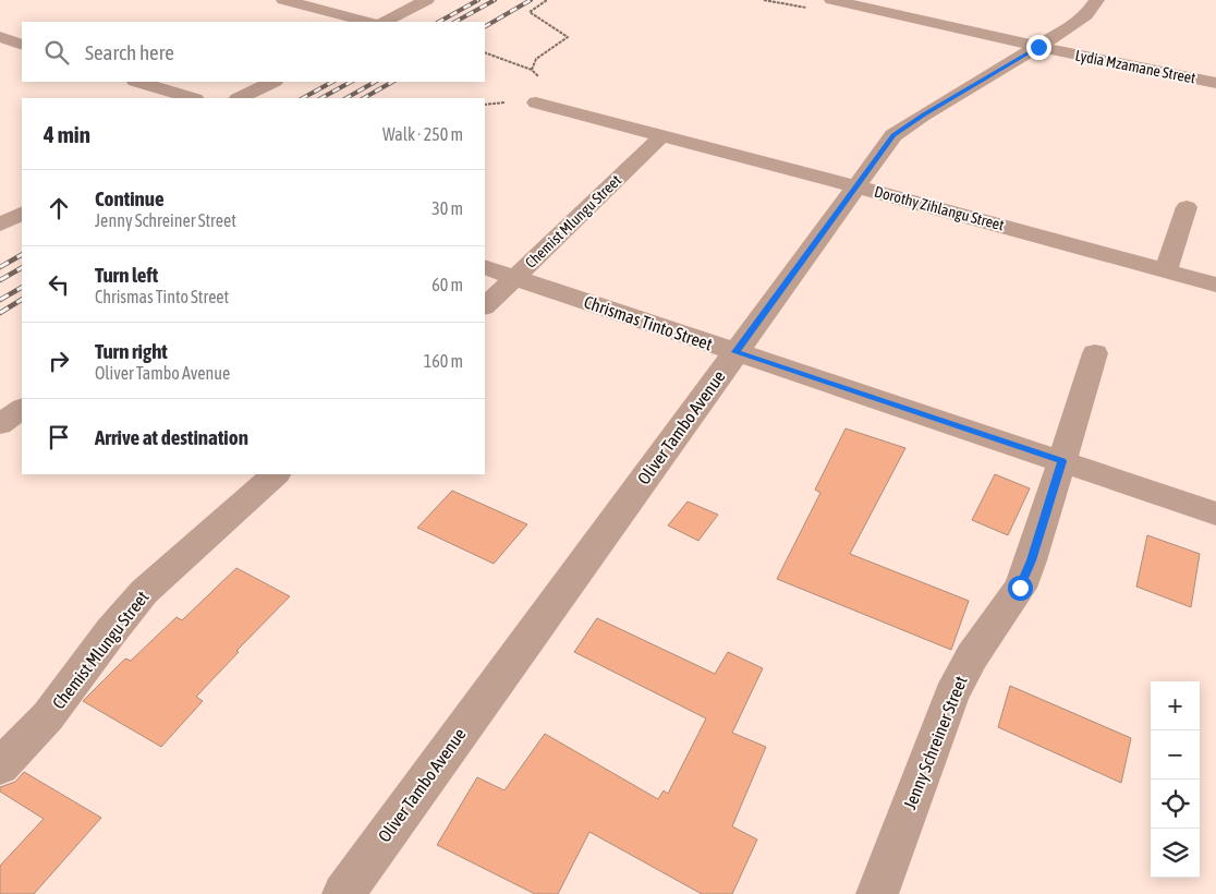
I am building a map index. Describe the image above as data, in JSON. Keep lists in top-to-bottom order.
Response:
{
  "streets": {
    "street": [
      "Lydia Mzamane Street",
      "Dorothy Zihlangu Street",
      "Chemist Mlungu Street",
      "Chrismas Tinto Street",
      "Oliver Tambo Avenue",
      "Jenny Schreiner Street"
    ]
  },
  "crossings": [
    ["Lydia Mzamane Street", "Oliver Tambo Avenue"],
    ["Dorothy Zihlangu Street", "Chemist Mlungu Street"],
    ["Dorothy Zihlangu Street", "Oliver Tambo Avenue"],
    ["Chemist Mlungu Street", "Chrismas Tinto Street"],
    ["Chrismas Tinto Street", "Oliver Tambo Avenue"],
    ["Chrismas Tinto Street", "Jenny Schreiner Street"]
  ],
  "page": {
    "search": "Search here",
    "heading": ["4 min", "Walk · 250 m"],
    "list": [
      ["Continue", "Jenny Schreiner Street", "30 m"],
      ["Turn left", "Chrismas Tinto Street", "60 m"],
      ["Turn right", "Oliver Tambo Avenue", "160 m"],
      "Arrive at destination"
    ],
    "map_buttons": ["+", "−"]
  }
}
